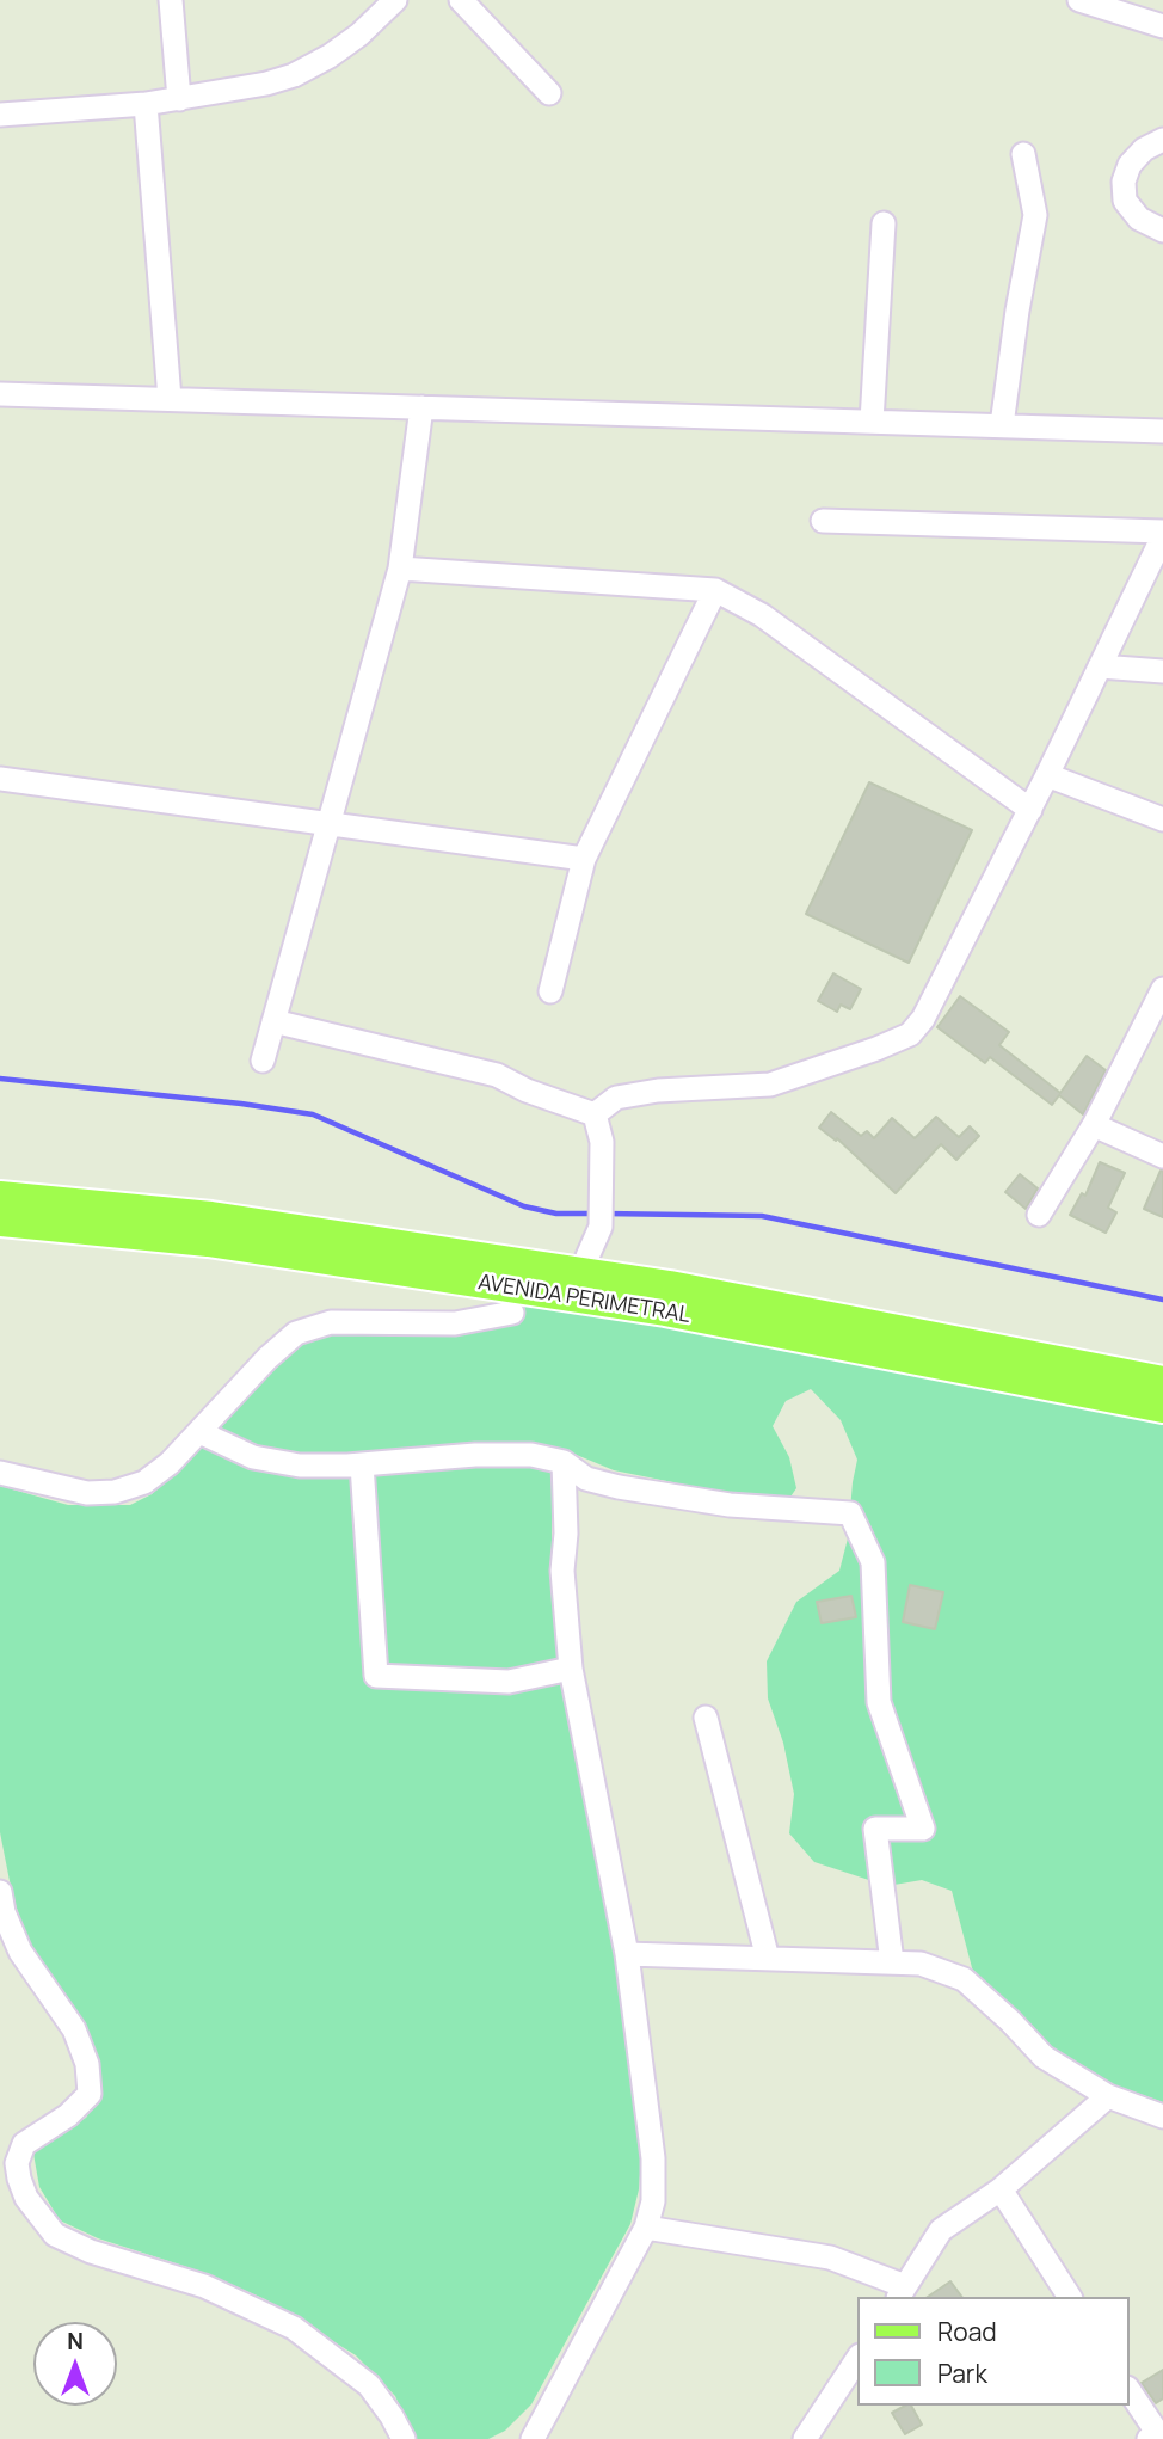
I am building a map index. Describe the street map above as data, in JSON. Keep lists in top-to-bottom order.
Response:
{
  "streets": {
    "main road": ["AVENIDA PERIMETRAL"]
  },
  "legend": ["Road", "Park"],
  "north": "top"
}
